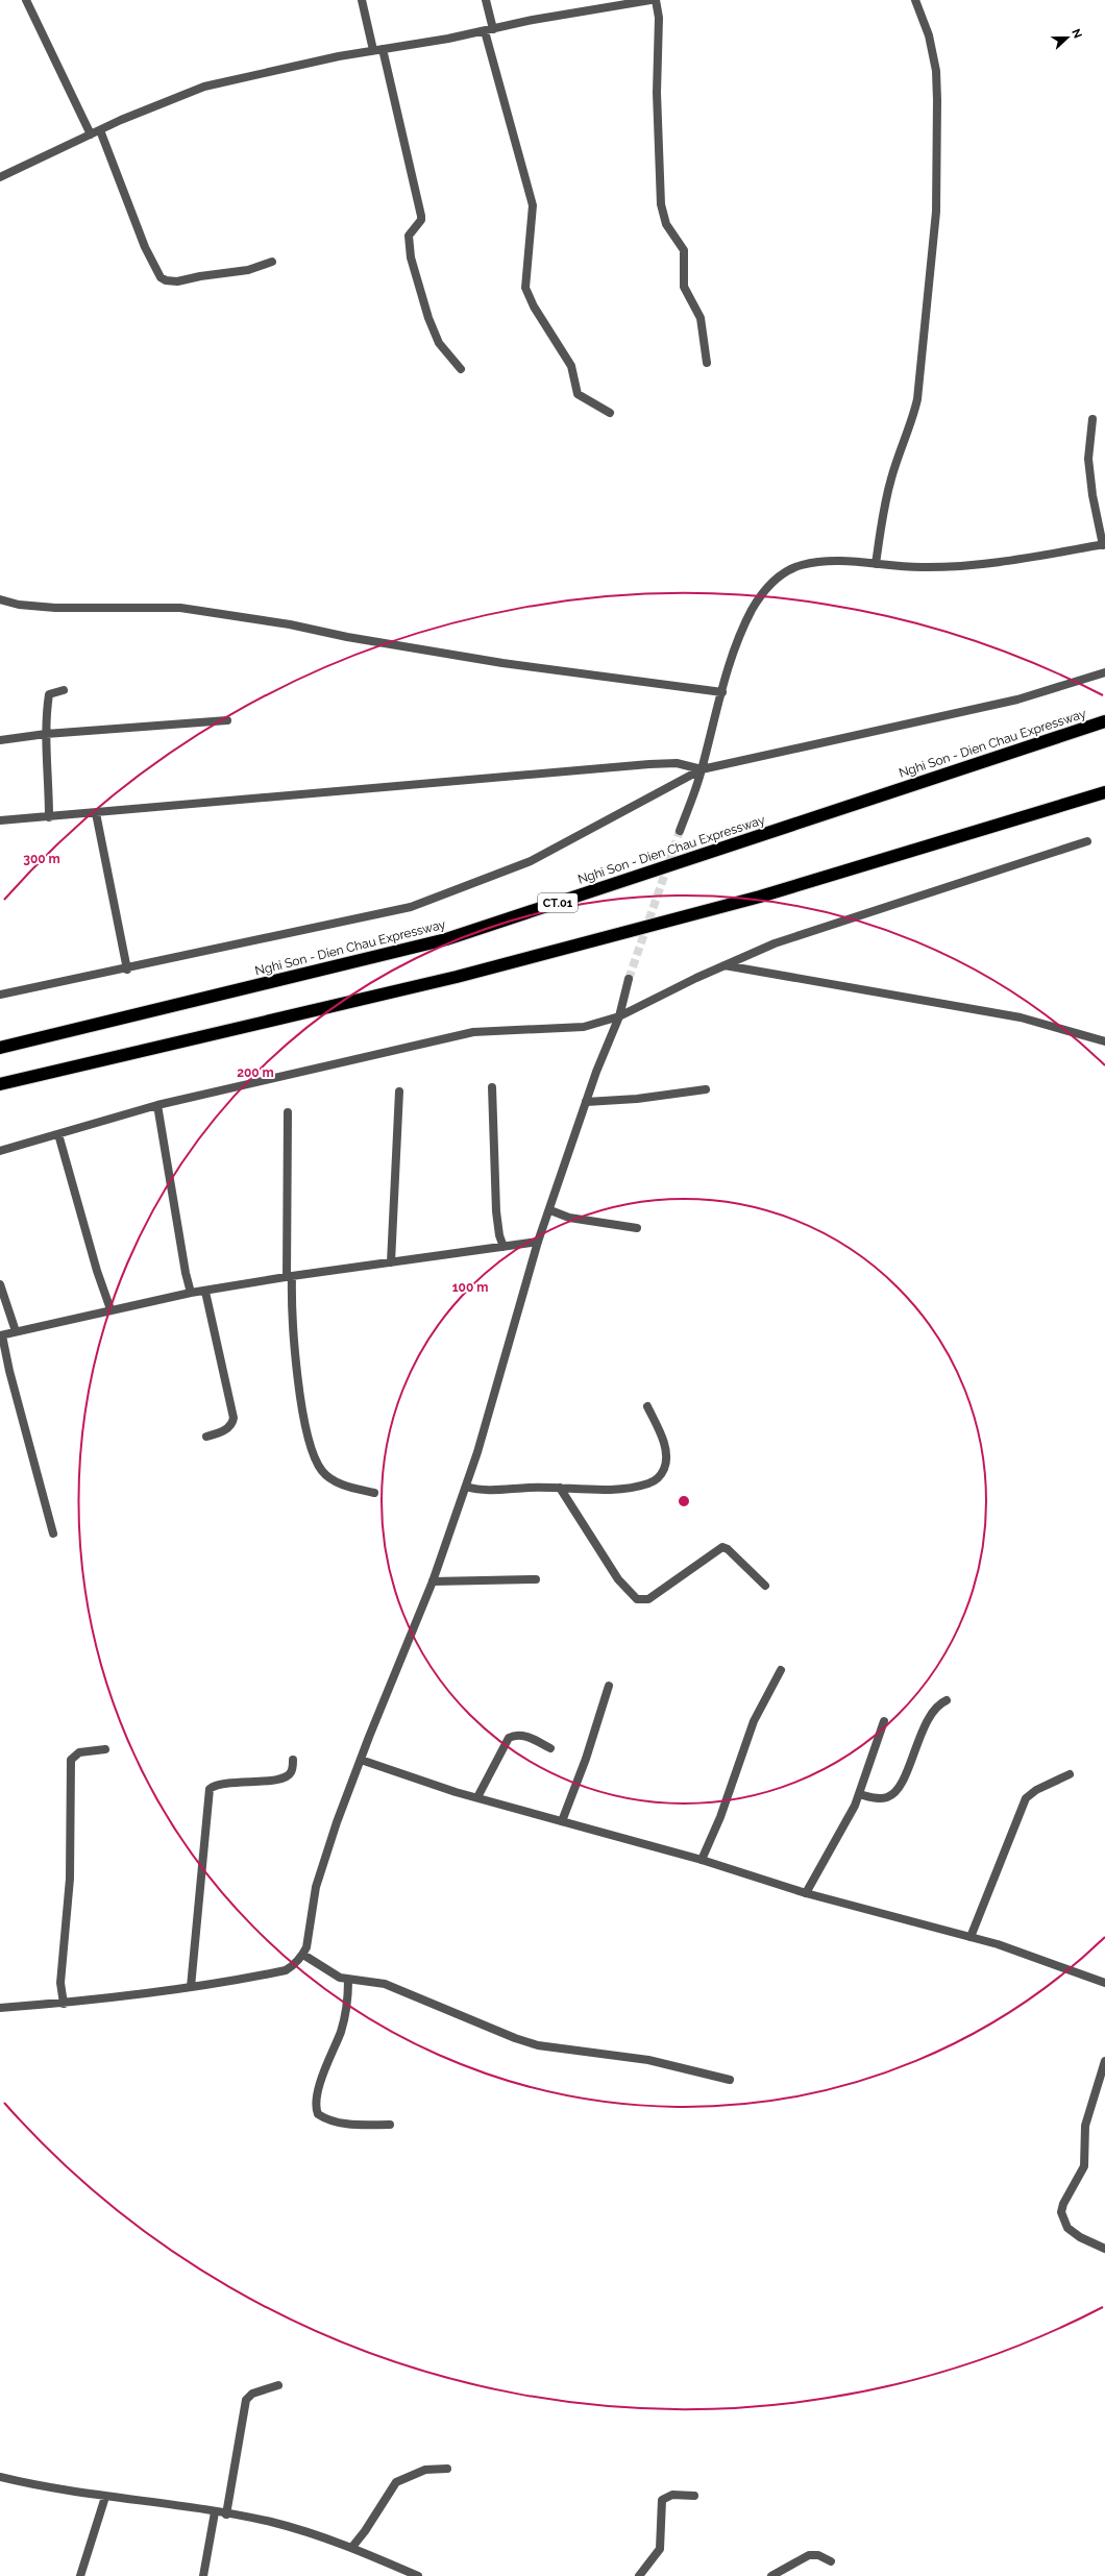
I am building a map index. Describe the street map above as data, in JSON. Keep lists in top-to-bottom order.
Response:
{
  "streets": {
    "highway": ["Nghi Son - Dien Chau Expressway", "CT.01"]
  },
  "north": "right",
  "rings": ["300 m", "200 m", "100 m"]
}
